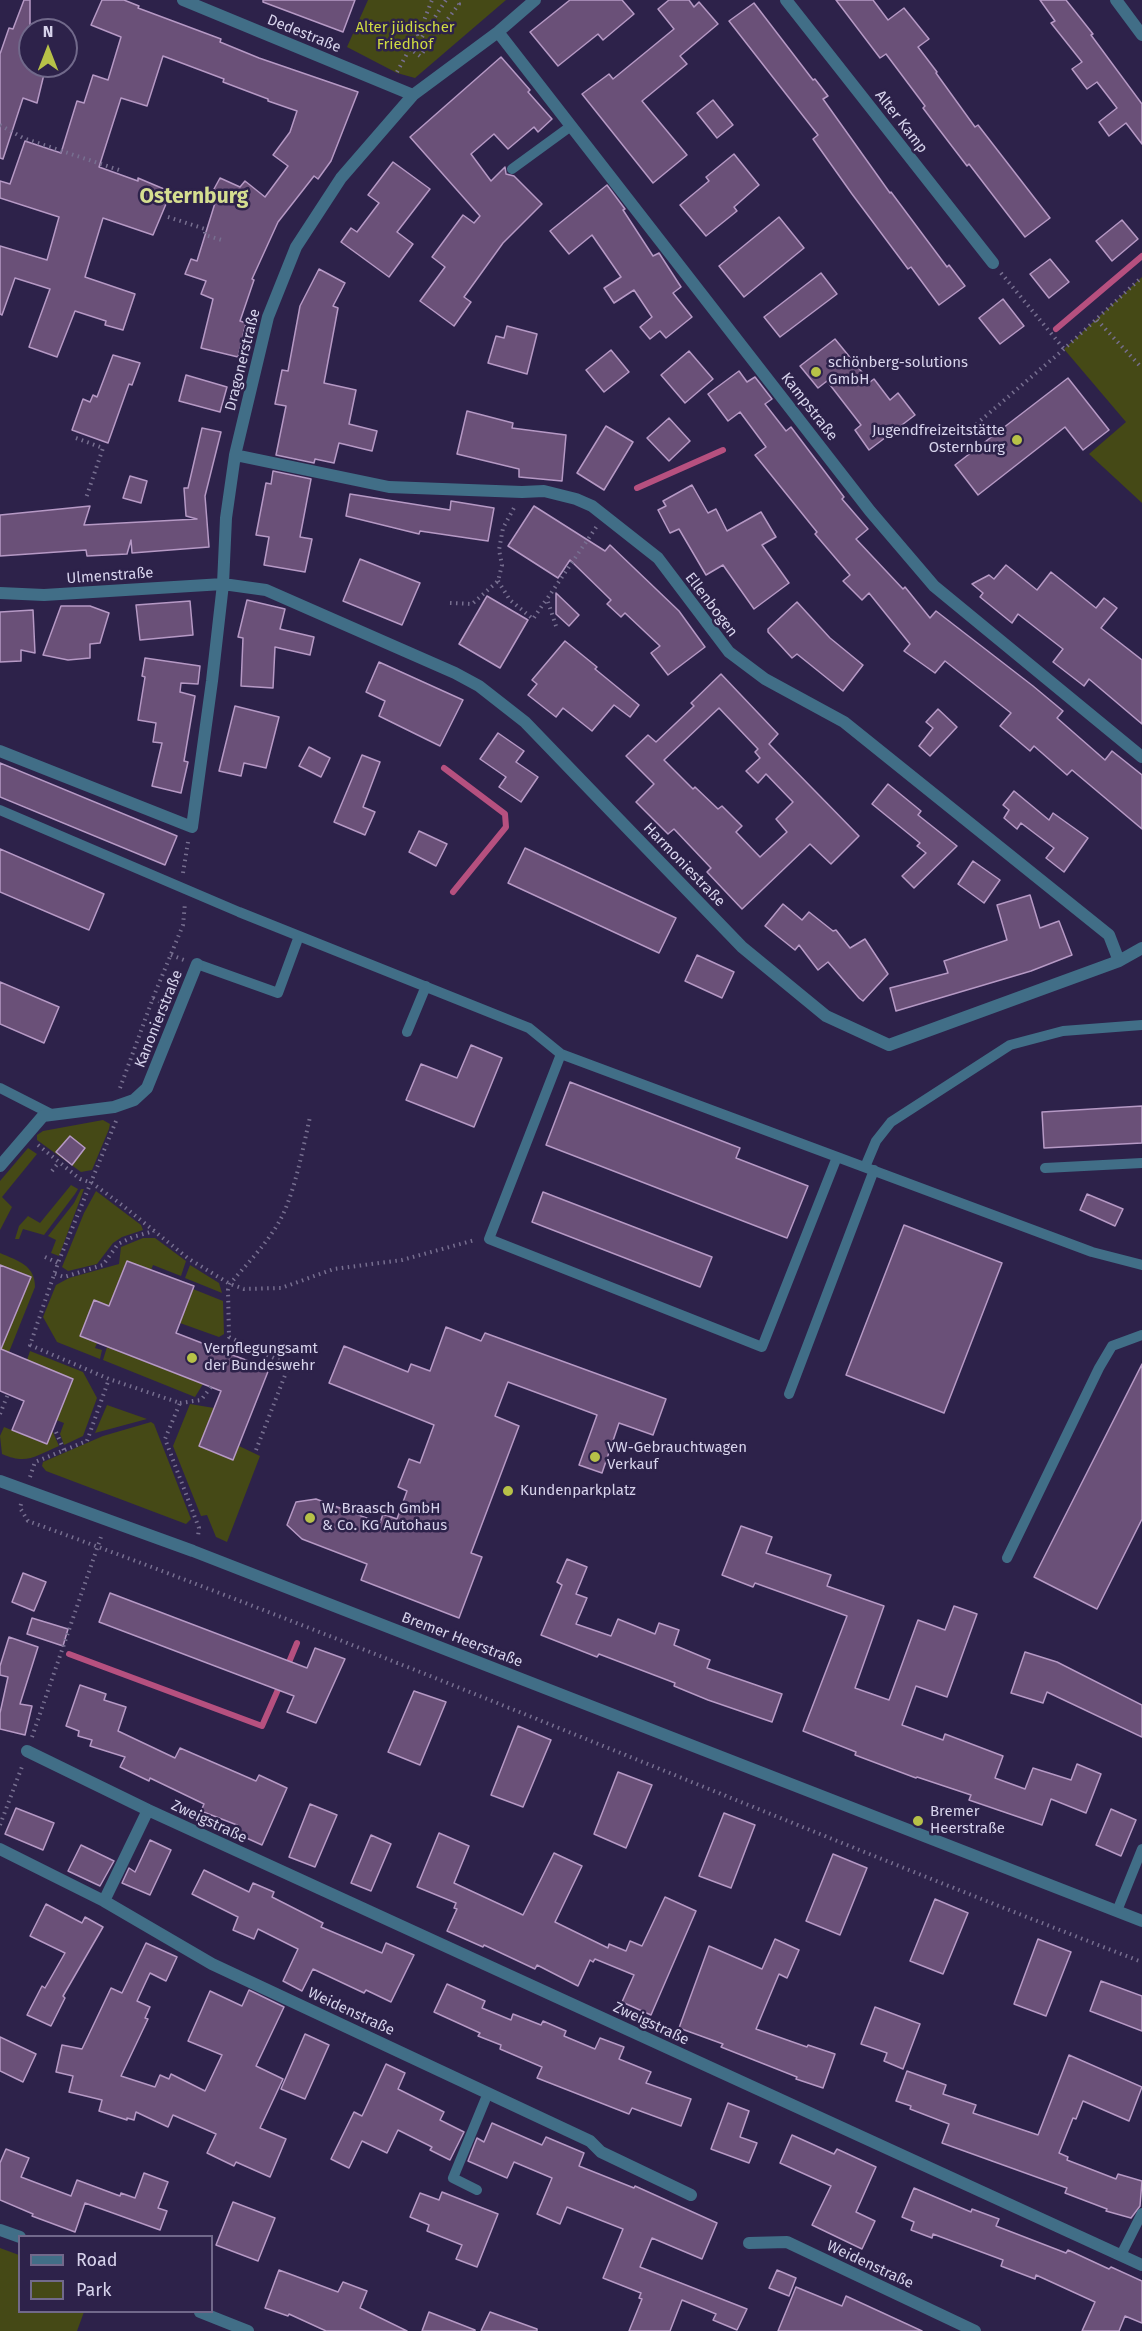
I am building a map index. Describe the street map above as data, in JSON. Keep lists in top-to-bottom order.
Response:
{
  "streets": {
    "street": [
      "Dedestraße",
      "Alter Kamp",
      "Dragonerstraße",
      "Kampstraße",
      "Ulmenstraße",
      "Ellenbogen",
      "Harmoniestraße",
      "Kanonierstraße",
      "Bremer Heerstraße",
      "Zweigstraße",
      "Weidenstraße"
    ]
  },
  "crossings": [
    ["Dedestraße", "Dragonerstraße"],
    ["Dragonerstraße", "Kampstraße"],
    ["Dragonerstraße", "Ulmenstraße"],
    ["Dragonerstraße", "Ellenbogen"],
    ["Dragonerstraße", "Harmoniestraße"],
    ["Ulmenstraße", "Harmoniestraße"],
    ["Ellenbogen", "Harmoniestraße"],
    ["Zweigstraße", "Weidenstraße"]
  ],
  "districts": ["Osternburg"],
  "parks": ["Alter jüdischer Friedhof"],
  "places": [
    "schönberg-solutions GmbH",
    "Jugendfreizeitstätte Osternburg",
    "Verpflegungsamt der Bundeswehr",
    "VW-Gebrauchtwagen Verkauf",
    "Kundenparkplatz",
    "W. Braasch GmbH & Co. KG Autohaus",
    "Bremer Heerstraße"
  ],
  "legend": ["Road", "Park"],
  "north": "top"
}
